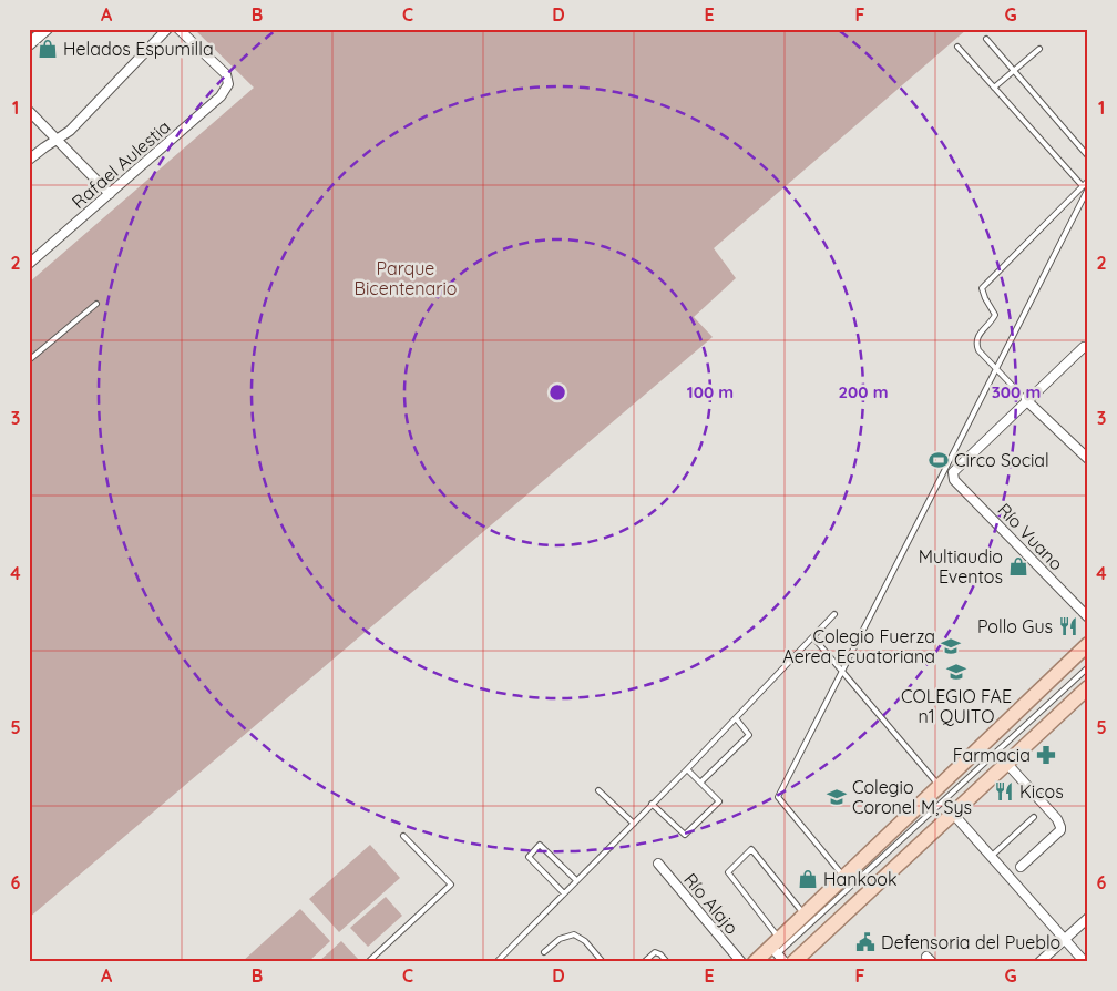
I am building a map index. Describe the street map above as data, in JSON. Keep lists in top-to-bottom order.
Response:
{
  "streets": {
    "street": ["Rafael Aulestia", "Río Vuano", "Río Alajo"]
  },
  "parks": ["Parque Bicentenario"],
  "places": {
    "shop": ["Helados Espumilla", "Multiaudio Eventos", "Hankook"],
    "sports": ["Circo Social"],
    "restaurant": ["Pollo Gus", "Kicos"],
    "school or university": ["Colegio Fuerza Aerea Ecuatoriana", "COLEGIO FAE n1 QUITO", "Colegio Coronel M, Sys"],
    "pharmacy": ["Farmacia"],
    "public building": ["Defensoria del Pueblo"]
  },
  "grid": {
    "columns": [
      "A",
      "B",
      "C",
      "D",
      "E",
      "F",
      "G"
    ],
    "rows": [
      "1",
      "2",
      "3",
      "4",
      "5",
      "6"
    ]
  },
  "rings": ["100 m", "200 m", "300 m"]
}
